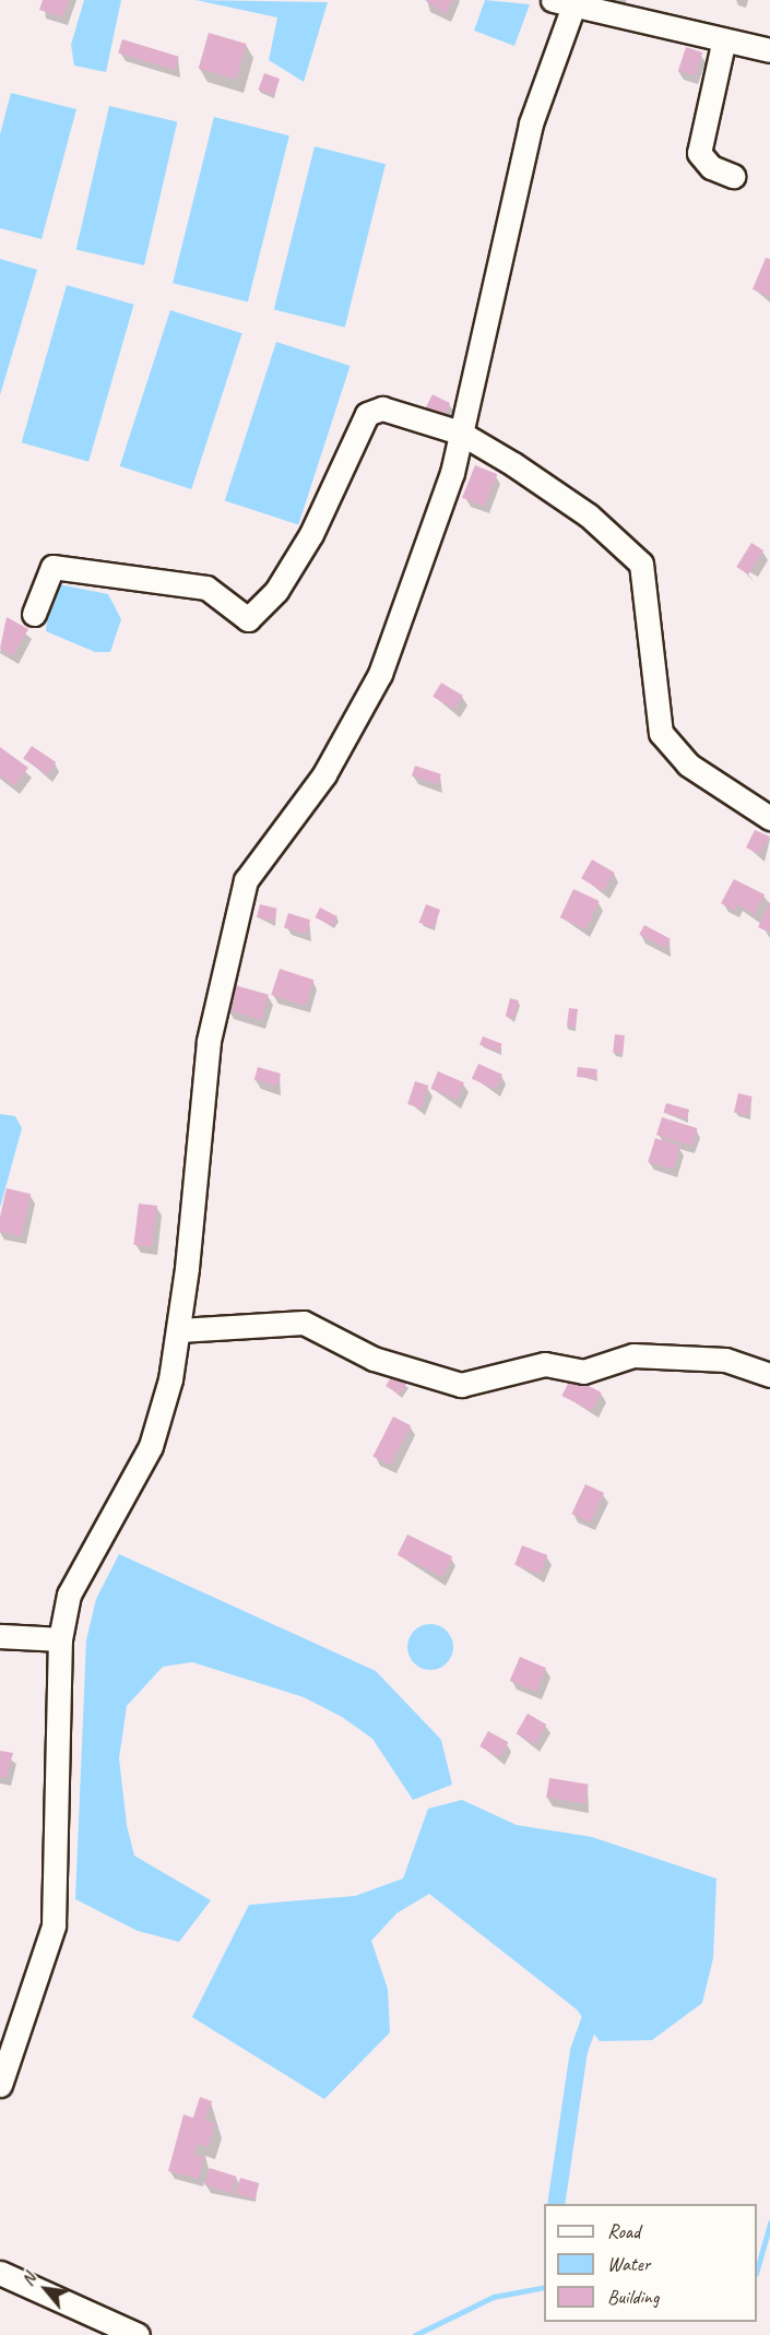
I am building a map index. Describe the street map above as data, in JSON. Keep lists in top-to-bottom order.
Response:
{
  "legend": ["Road", "Water", "Building"],
  "north": "top left"
}
